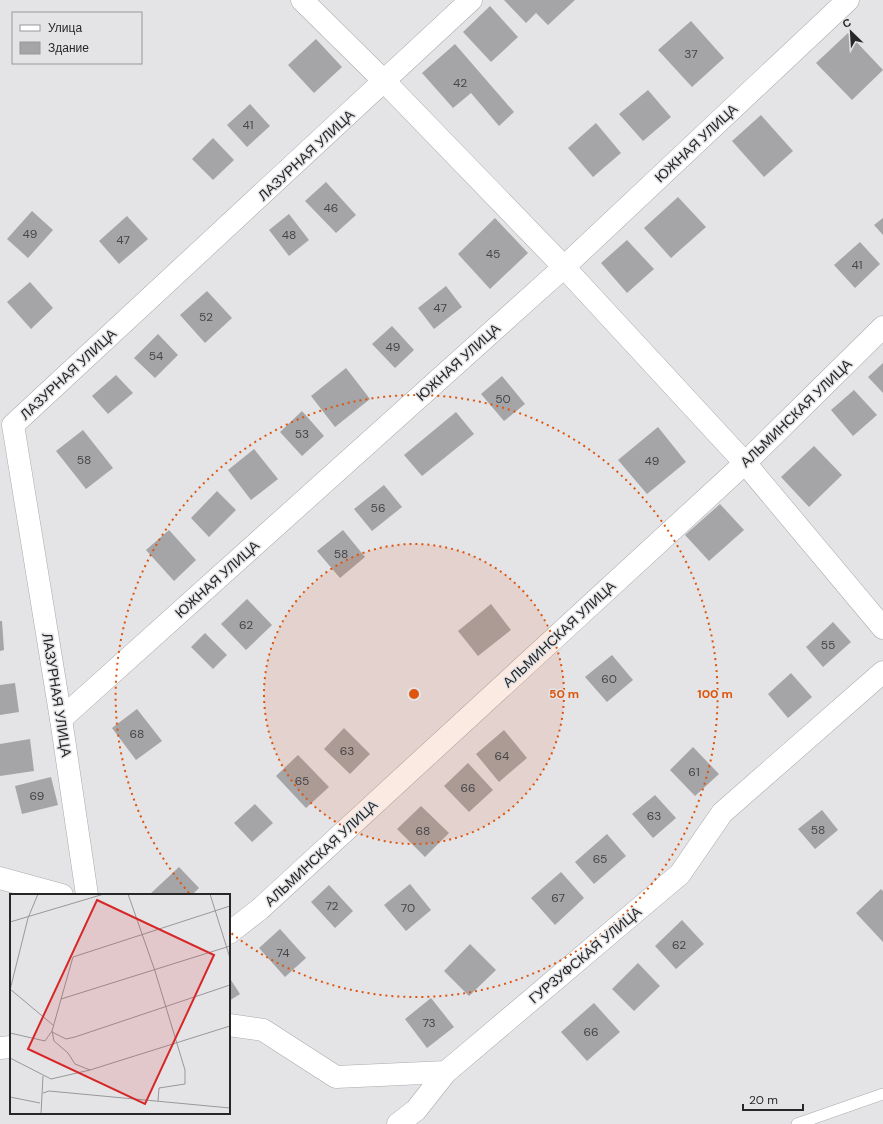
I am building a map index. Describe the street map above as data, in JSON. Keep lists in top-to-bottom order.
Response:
{
  "streets": {
    "street": [
      "ЮЖНАЯ УЛИЦА",
      "ЛАЗУРНАЯ УЛИЦА",
      "АЛЬМИНСКАЯ УЛИЦА",
      "ГУРЗУФСКАЯ УЛИЦА"
    ]
  },
  "crossings": [
    ["ЮЖНАЯ УЛИЦА", "ЛАЗУРНАЯ УЛИЦА"]
  ],
  "house_numbers": [
    "37",
    "42",
    "41",
    "46",
    "49",
    "48",
    "47",
    "45",
    "41",
    "47",
    "52",
    "49",
    "54",
    "50",
    "53",
    "58",
    "49",
    "56",
    "58",
    "62",
    "55",
    "60",
    "68",
    "63",
    "64",
    "61",
    "65",
    "66",
    "69",
    "63",
    "58",
    "68",
    "65",
    "67",
    "72",
    "70",
    "62",
    "74",
    "73",
    "66"
  ],
  "legend": ["Улица", "Здание"],
  "scale_bar": "20 m",
  "north": "top left",
  "rings": ["50 m", "100 m"]
}
